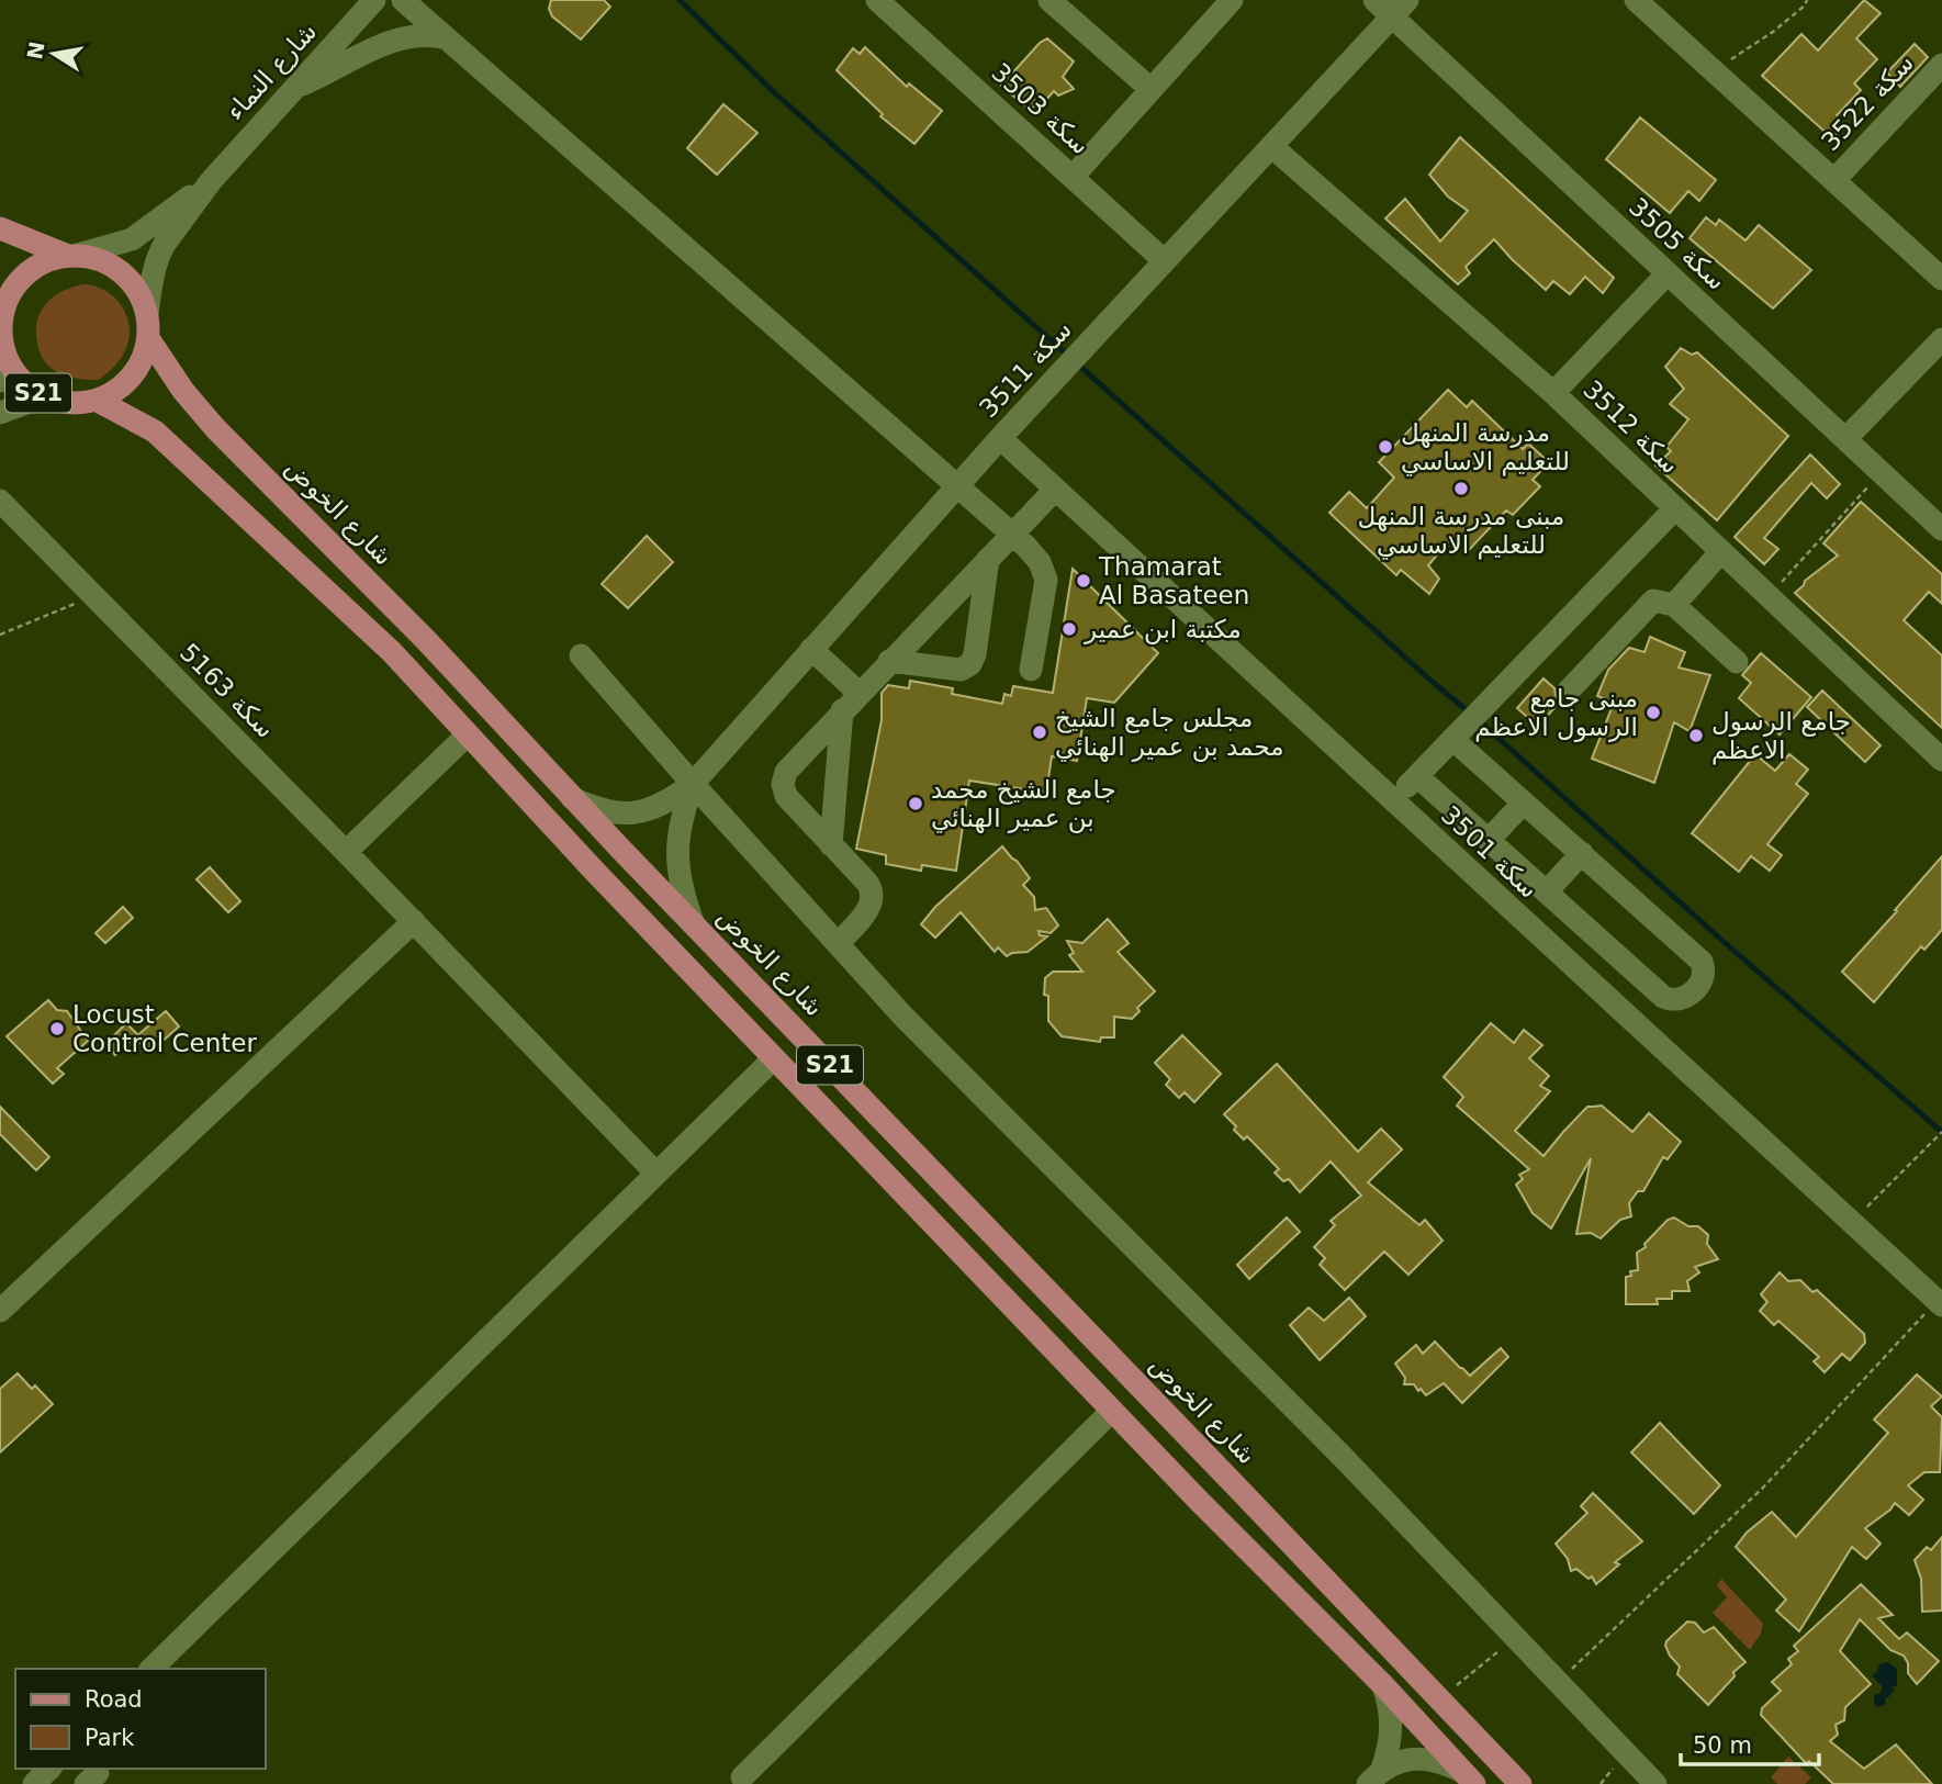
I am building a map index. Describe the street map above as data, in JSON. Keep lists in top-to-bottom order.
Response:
{
  "streets": {
    "main road": ["S21", "شارع الخوض"],
    "street": [
      "شارع النماء",
      "سكة 3522",
      "سكة 3503",
      "سكة 3505",
      "سكة 3511",
      "سكة 3512",
      "سكة 5163",
      "سكة 3501"
    ]
  },
  "crossings": [
    ["سكة 3503", "سكة 3511"],
    ["سكة 3505", "سكة 3511"],
    ["سكة 3511", "سكة 3512"],
    ["سكة 3511", "سكة 3501"],
    ["S21", "شارع الخوض"]
  ],
  "places": [
    "مدرسة المنهل للتعليم الاساسي",
    "مبنى مدرسة المنهل للتعليم الاساسي",
    "Thamarat Al Basateen",
    "مكتبة ابن عمير",
    "مبنى جامع الرسول الاعظم",
    "مجلس جامع الشيخ محمد بن عمير الهنائي",
    "جامع الرسول الاعظم",
    "جامع الشيخ محمد بن عمير الهنائي",
    "Locust Control Center"
  ],
  "legend": ["Road", "Park"],
  "scale_bar": "50 m",
  "north": "left"
}
